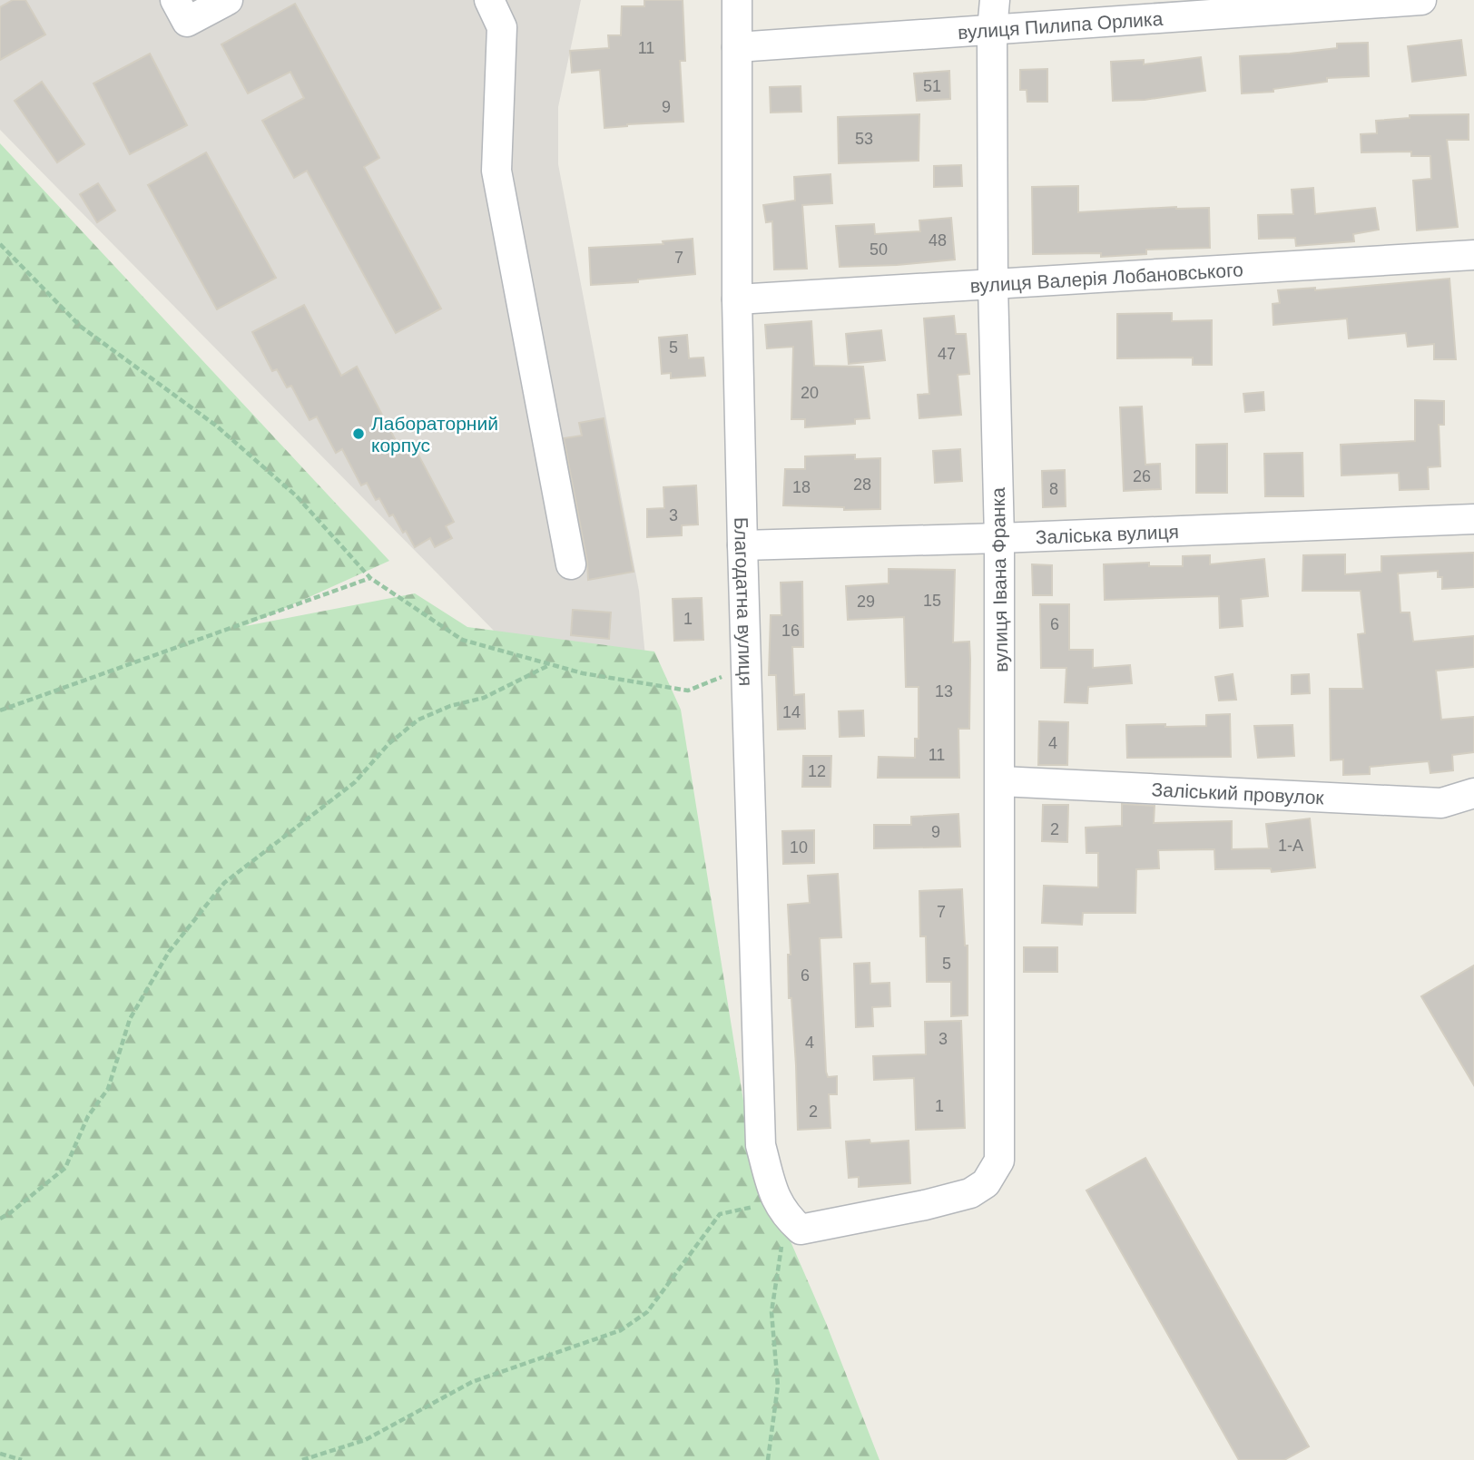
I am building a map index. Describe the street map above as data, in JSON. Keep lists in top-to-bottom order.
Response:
{
  "streets": {
    "street": [
      "вулиця Пилипа Орлика",
      "вулиця Валерія Лобановського",
      "Заліська вулиця",
      "вулиця Івана Франка",
      "Благодатна вулиця",
      "Заліський провулок"
    ]
  },
  "crossings": [
    ["вулиця Пилипа Орлика", "вулиця Івана Франка"],
    ["вулиця Пилипа Орлика", "Благодатна вулиця"],
    ["вулиця Валерія Лобановського", "вулиця Івана Франка"],
    ["вулиця Валерія Лобановського", "Благодатна вулиця"],
    ["Заліська вулиця", "вулиця Івана Франка"],
    ["Заліська вулиця", "Благодатна вулиця"],
    ["вулиця Івана Франка", "Благодатна вулиця"],
    ["вулиця Івана Франка", "Заліський провулок"]
  ],
  "places": ["Лабораторний корпус"],
  "house_numbers": [
    "11",
    "51",
    "9",
    "53",
    "48",
    "50",
    "7",
    "5",
    "47",
    "20",
    "26",
    "28",
    "18",
    "8",
    "3",
    "15",
    "29",
    "1",
    "6",
    "16",
    "13",
    "14",
    "4",
    "11",
    "12",
    "2",
    "9",
    "1-А",
    "10",
    "7",
    "5",
    "6",
    "3",
    "4",
    "1",
    "2"
  ]
}
